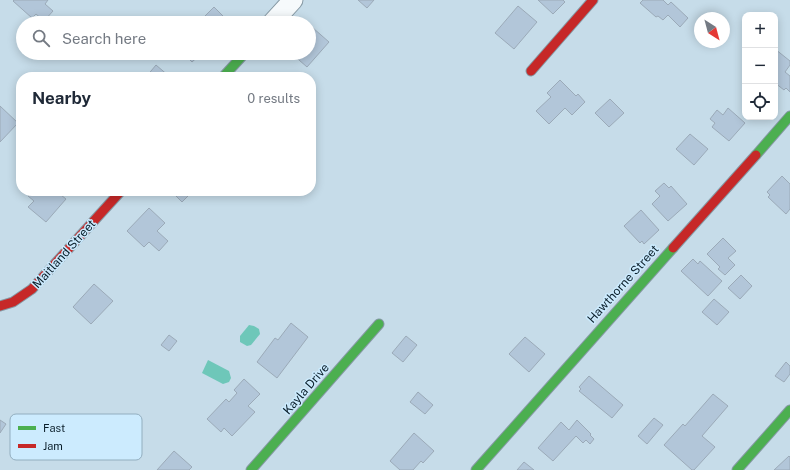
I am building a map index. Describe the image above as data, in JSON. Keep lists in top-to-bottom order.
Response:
{
  "streets": {
    "street": ["Maitland Street", "Hawthorne Street", "Kayla Drive"]
  },
  "legend": ["Fast", "Jam"],
  "north": "bottom right",
  "page": {
    "map_buttons": ["+", "−"],
    "search": "Search here",
    "heading": ["Nearby", "0 results"]
  }
}
